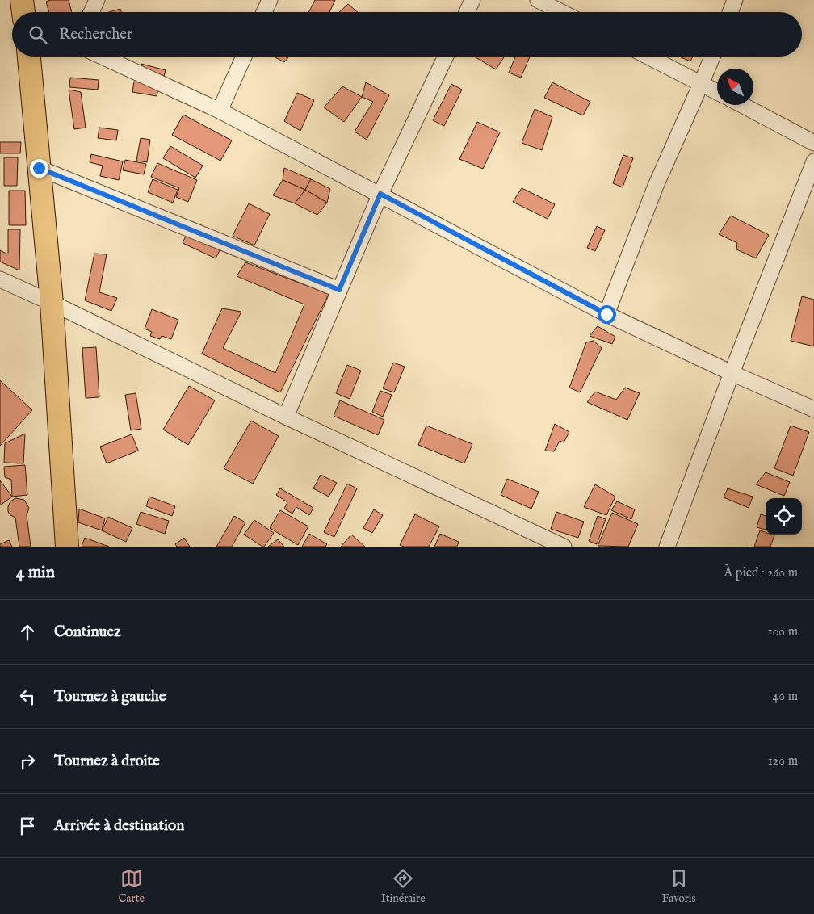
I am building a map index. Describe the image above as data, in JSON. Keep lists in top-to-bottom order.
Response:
{
  "north": "top left",
  "page": {
    "search": "Rechercher",
    "heading": ["4 min", "À pied · 260 m"],
    "list": [
      ["Continuez", "100 m"],
      ["Tournez à gauche", "40 m"],
      ["Tournez à droite", "120 m"],
      "Arrivée à destination"
    ],
    "nav": ["Carte", "Itinéraire", "Favoris"]
  }
}
